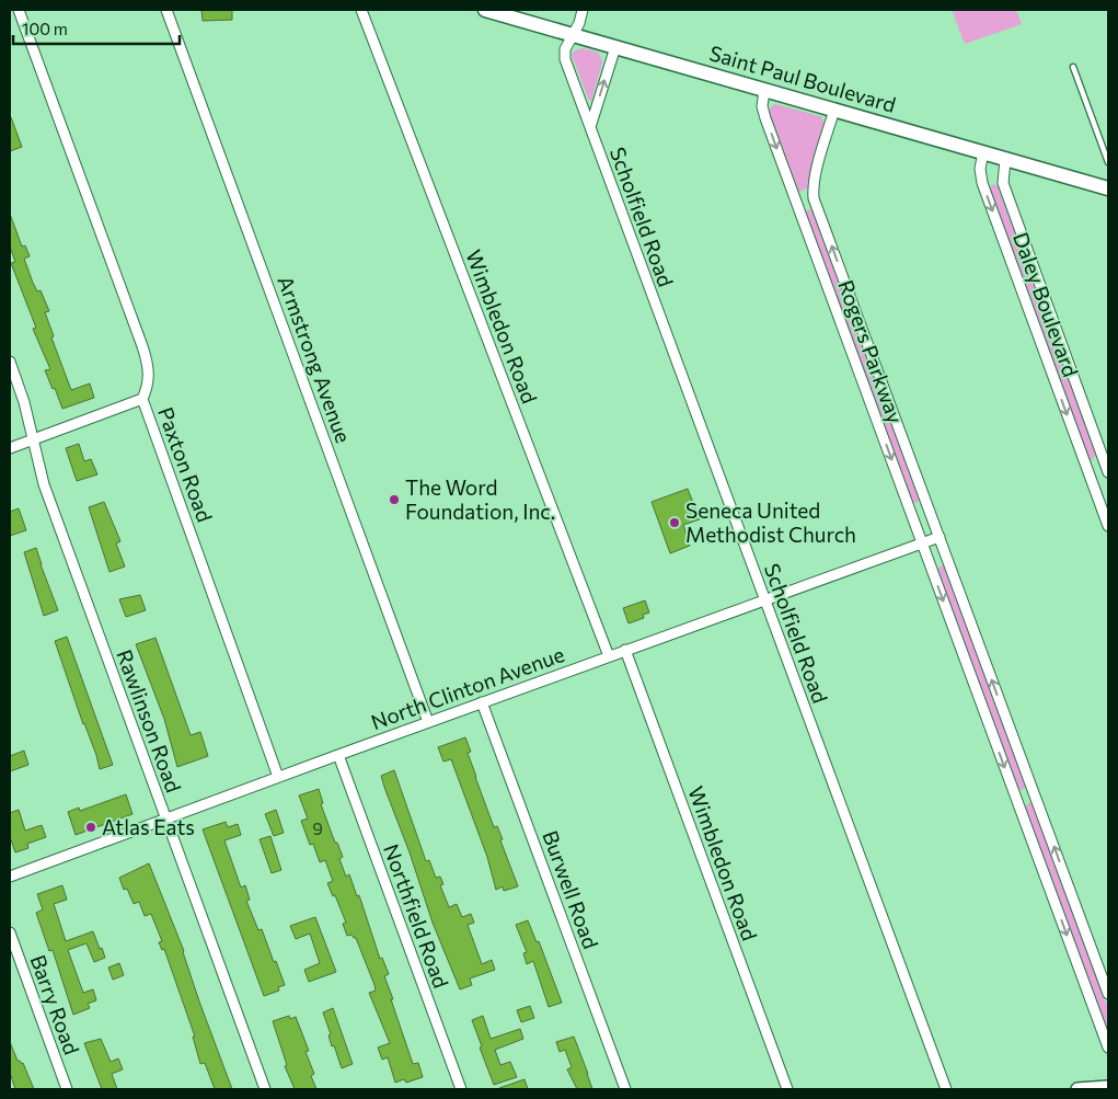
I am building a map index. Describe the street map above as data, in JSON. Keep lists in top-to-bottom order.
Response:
{
  "streets": {
    "main road": ["Saint Paul Boulevard"],
    "street": [
      "Scholfield Road",
      "Daley Boulevard",
      "Wimbledon Road",
      "Rogers Parkway",
      "Armstrong Avenue",
      "Paxton Road",
      "North Clinton Avenue",
      "Rawlinson Road",
      "Burwell Road",
      "Northfield Road",
      "Barry Road"
    ]
  },
  "crossings": [
    ["Saint Paul Boulevard", "Scholfield Road"],
    ["Saint Paul Boulevard", "Daley Boulevard"],
    ["Saint Paul Boulevard", "Rogers Parkway"],
    ["Scholfield Road", "North Clinton Avenue"],
    ["Wimbledon Road", "North Clinton Avenue"],
    ["Rogers Parkway", "North Clinton Avenue"],
    ["Armstrong Avenue", "North Clinton Avenue"],
    ["Paxton Road", "North Clinton Avenue"],
    ["North Clinton Avenue", "Rawlinson Road"],
    ["North Clinton Avenue", "Burwell Road"],
    ["North Clinton Avenue", "Northfield Road"]
  ],
  "places": ["The Word Foundation, Inc.", "Seneca United Methodist Church", "Atlas Eats"],
  "house_numbers": ["9"],
  "scale_bar": "100 m"
}
